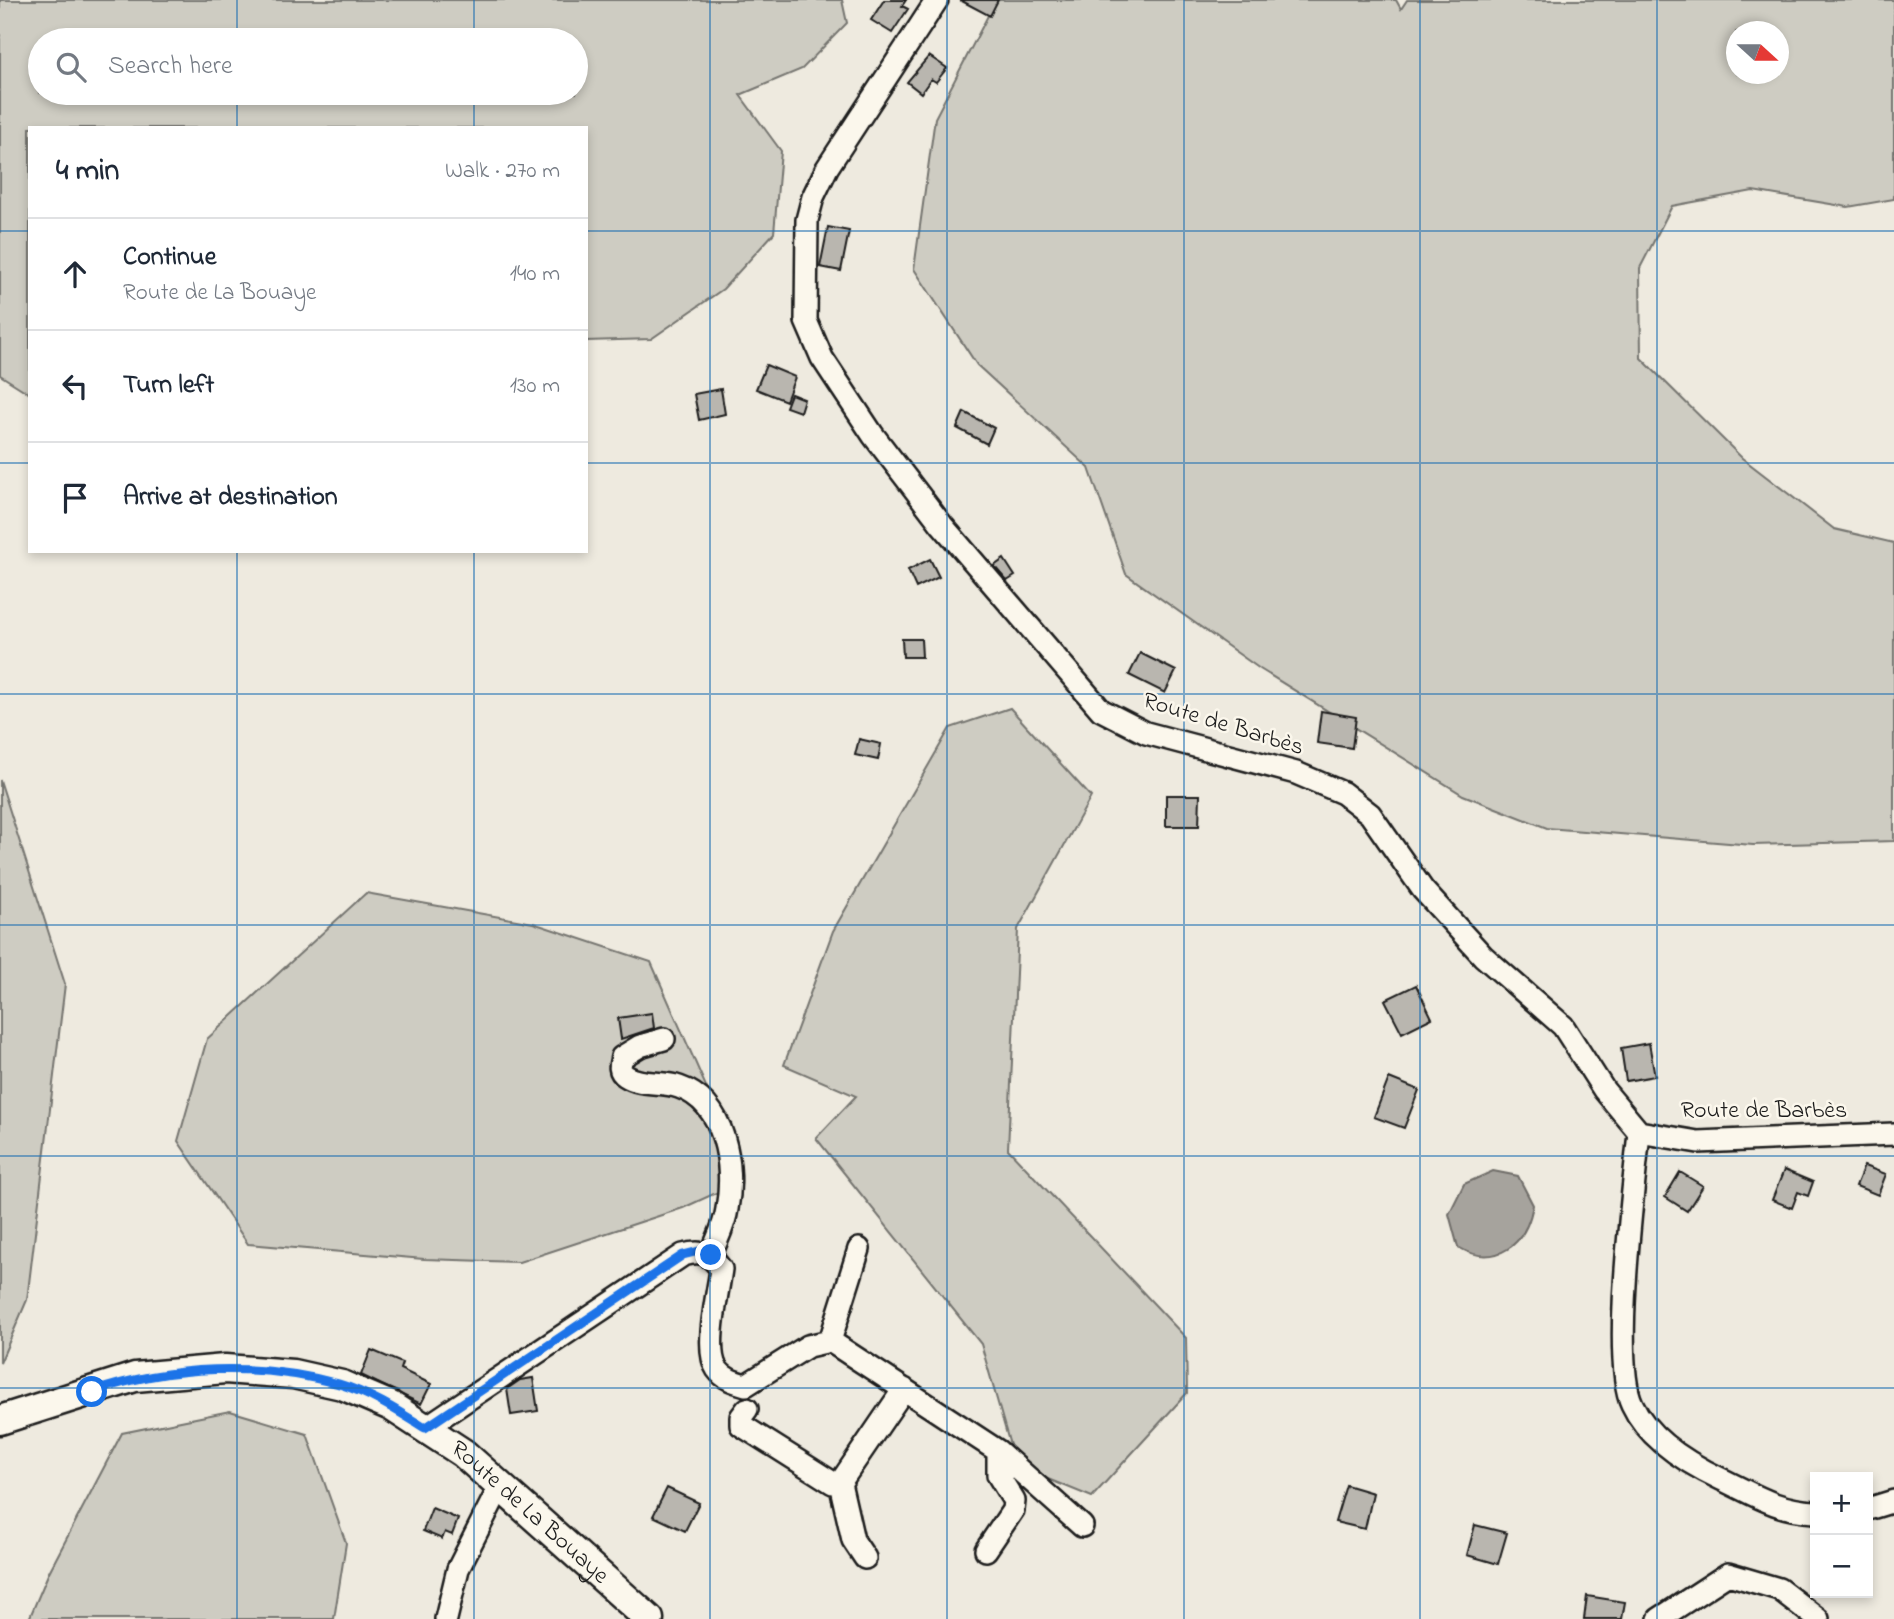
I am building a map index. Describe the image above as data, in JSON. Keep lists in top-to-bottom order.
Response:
{
  "streets": {
    "main road": ["Route de La Bouaye"],
    "street": ["Route de Barbès"]
  },
  "north": "right",
  "page": {
    "search": "Search here",
    "heading": ["4 min", "Walk · 270 m"],
    "list": [
      ["Continue", "Route de La Bouaye", "140 m"],
      ["Turn left", "130 m"],
      "Arrive at destination"
    ],
    "map_buttons": ["+", "−"]
  }
}
